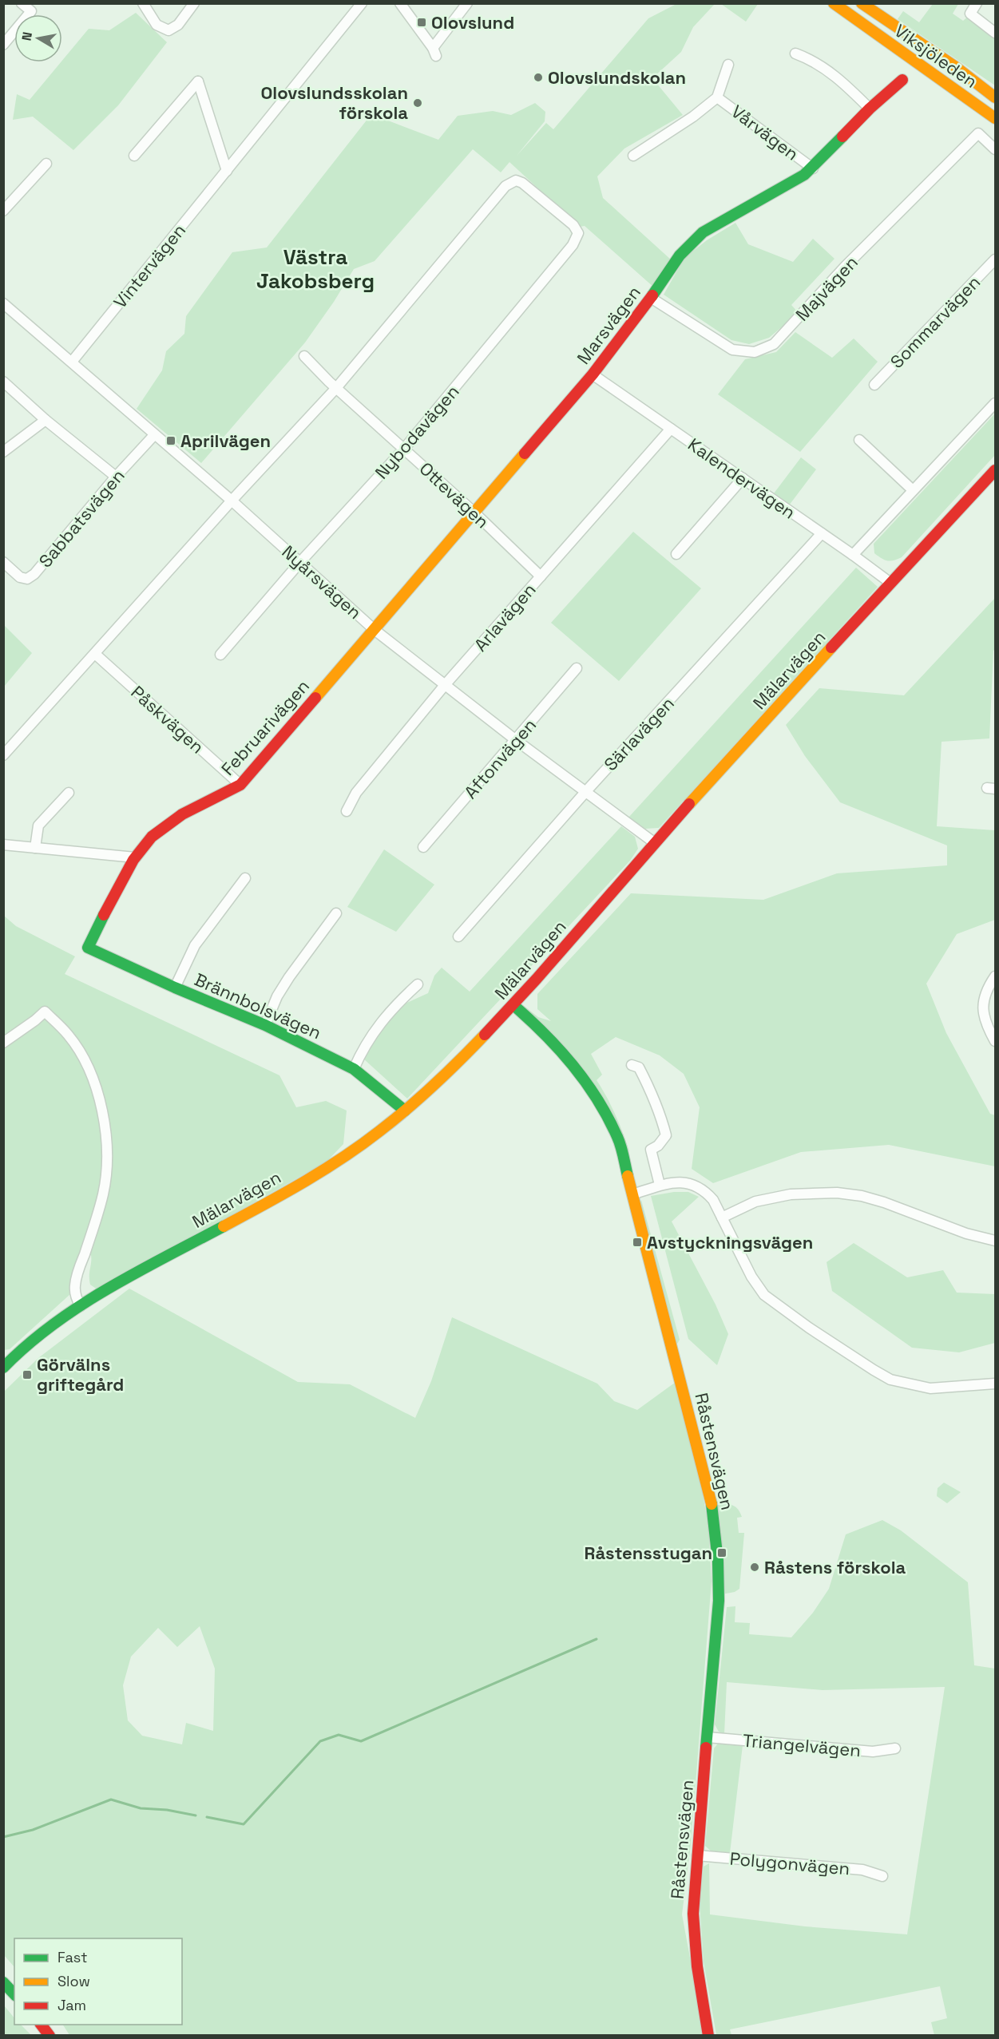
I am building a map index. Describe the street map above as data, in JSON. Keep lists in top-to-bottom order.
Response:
{
  "streets": {
    "street": [
      "Viksjöleden",
      "Vårvägen",
      "Vintervägen",
      "Majvägen",
      "Sommarvägen",
      "Marsvägen",
      "Nybodavägen",
      "Kalendervägen",
      "Ottevägen",
      "Sabbatsvägen",
      "Nyårsvägen",
      "Arlavägen",
      "Mälarvägen",
      "Påskvägen",
      "Februarivägen",
      "Särlavägen",
      "Aftonvägen",
      "Brännbolsvägen",
      "Råstensvägen",
      "Triangelvägen",
      "Polygonvägen"
    ]
  },
  "crossings": [
    ["Vårvägen", "Marsvägen"],
    ["Vintervägen", "Nyårsvägen"],
    ["Majvägen", "Marsvägen"],
    ["Marsvägen", "Kalendervägen"],
    ["Marsvägen", "Ottevägen"],
    ["Marsvägen", "Nyårsvägen"],
    ["Marsvägen", "Februarivägen"],
    ["Nybodavägen", "Ottevägen"],
    ["Nybodavägen", "Nyårsvägen"],
    ["Kalendervägen", "Arlavägen"],
    ["Kalendervägen", "Mälarvägen"],
    ["Kalendervägen", "Särlavägen"],
    ["Ottevägen", "Arlavägen"],
    ["Sabbatsvägen", "Nyårsvägen"],
    ["Nyårsvägen", "Arlavägen"],
    ["Nyårsvägen", "Mälarvägen"],
    ["Nyårsvägen", "Februarivägen"],
    ["Nyårsvägen", "Särlavägen"],
    ["Nyårsvägen", "Aftonvägen"],
    ["Mälarvägen", "Brännbolsvägen"],
    ["Mälarvägen", "Råstensvägen"],
    ["Påskvägen", "Februarivägen"],
    ["Februarivägen", "Brännbolsvägen"],
    ["Råstensvägen", "Triangelvägen"],
    ["Råstensvägen", "Polygonvägen"]
  ],
  "districts": ["Västra Jakobsberg"],
  "places": {
    "transit": [
      "Olovslund",
      "Aprilvägen",
      "Avstyckningsvägen",
      "Görvälns griftegård",
      "Råstensstugan"
    ],
    "other": ["Olovslundskolan", "Olovslundsskolan förskola", "Råstens förskola"]
  },
  "legend": ["Fast", "Slow", "Jam"],
  "north": "left"
}
